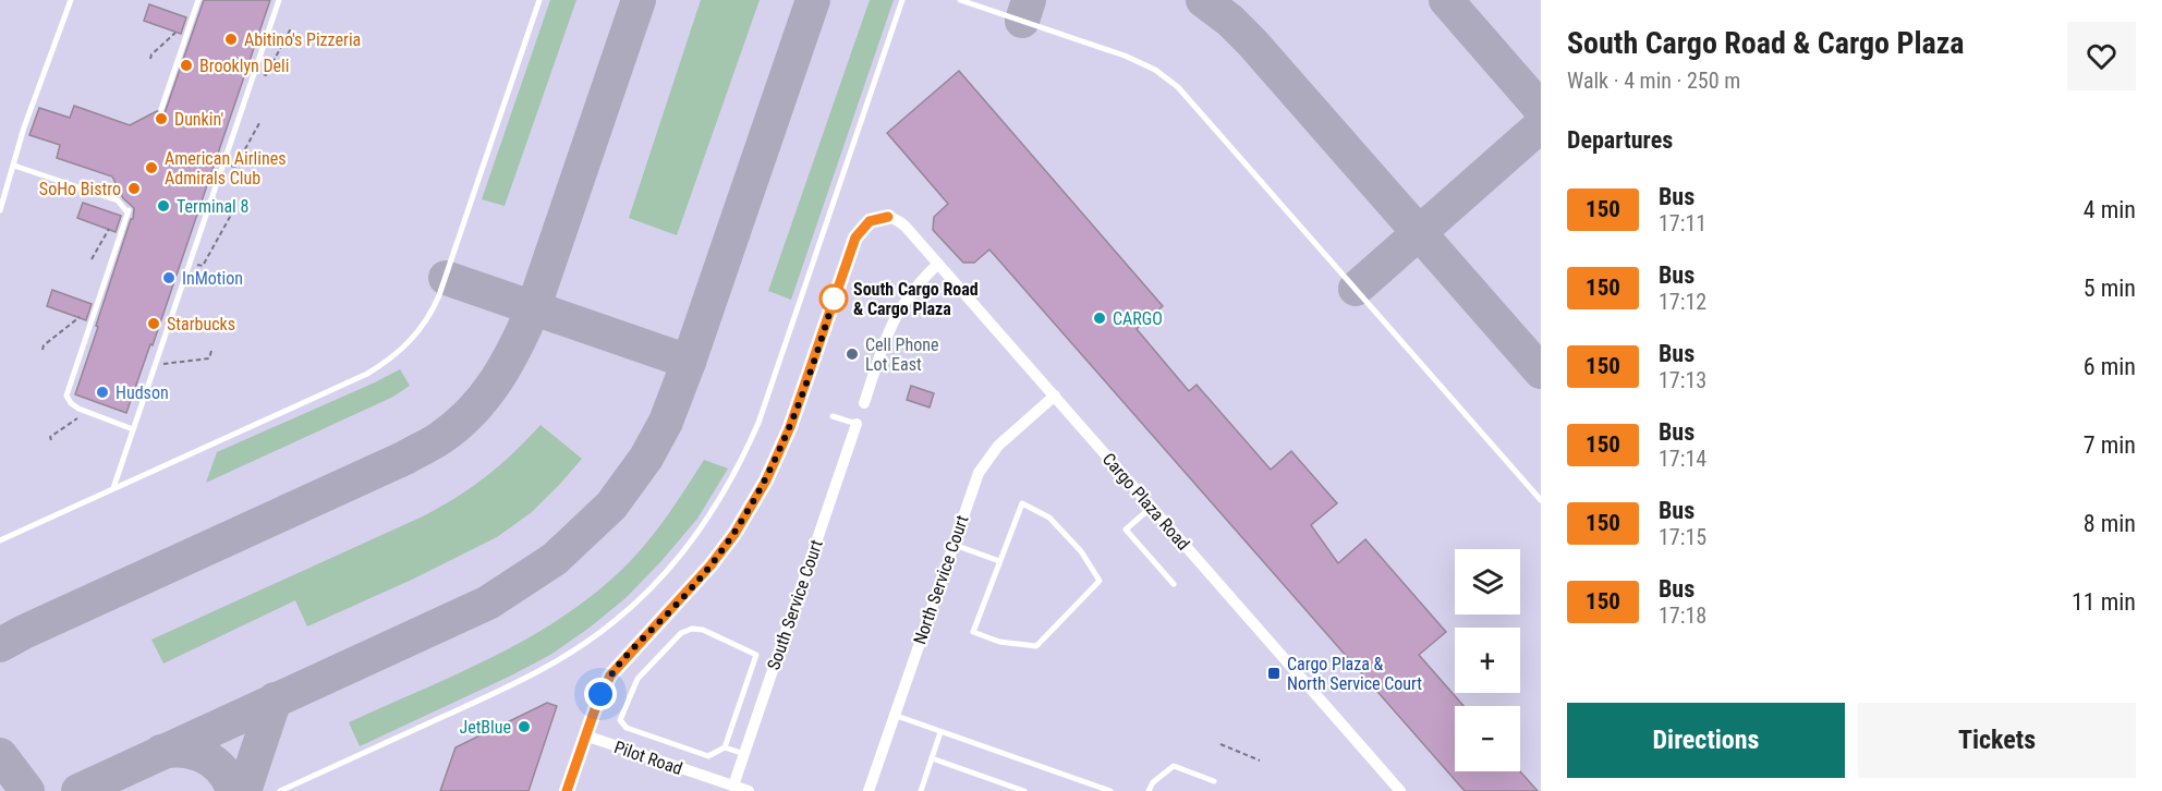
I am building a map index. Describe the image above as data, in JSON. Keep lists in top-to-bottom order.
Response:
{
  "streets": {
    "street": [
      "Cargo Plaza Road",
      "North Service Court",
      "South Service Court",
      "Pilot Road"
    ]
  },
  "crossings": [
    ["Cargo Plaza Road", "North Service Court"],
    ["Cargo Plaza Road", "Pilot Road"],
    ["South Service Court", "Pilot Road"]
  ],
  "places": {
    "other": [
      "Abitino's Pizzeria",
      "Brooklyn Deli",
      "Dunkin'",
      "American Airlines Admirals Club",
      "SoHo Bistro",
      "Terminal 8",
      "InMotion",
      "South Cargo Road & Cargo Plaza",
      "CARGO",
      "Starbucks",
      "Cell Phone Lot East",
      "Hudson",
      "JetBlue"
    ],
    "transit": ["Cargo Plaza & North Service Court"]
  },
  "lines": ["bus line 150"],
  "page": {
    "heading": [
      ["South Cargo Road & Cargo Plaza", "Walk · 4 min · 250 m"],
      "Departures"
    ],
    "list": [
      {
        "mark": "150",
        "name": "Bus",
        "note": "17:11",
        "value": "4 min"
      },
      {
        "mark": "150",
        "name": "Bus",
        "note": "17:12",
        "value": "5 min"
      },
      {
        "mark": "150",
        "name": "Bus",
        "note": "17:13",
        "value": "6 min"
      },
      {
        "mark": "150",
        "name": "Bus",
        "note": "17:14",
        "value": "7 min"
      },
      {
        "mark": "150",
        "name": "Bus",
        "note": "17:15",
        "value": "8 min"
      },
      {
        "mark": "150",
        "name": "Bus",
        "note": "17:18",
        "value": "11 min"
      }
    ],
    "map_buttons": ["+", "−"],
    "buttons": ["Directions", "Tickets"]
  }
}
